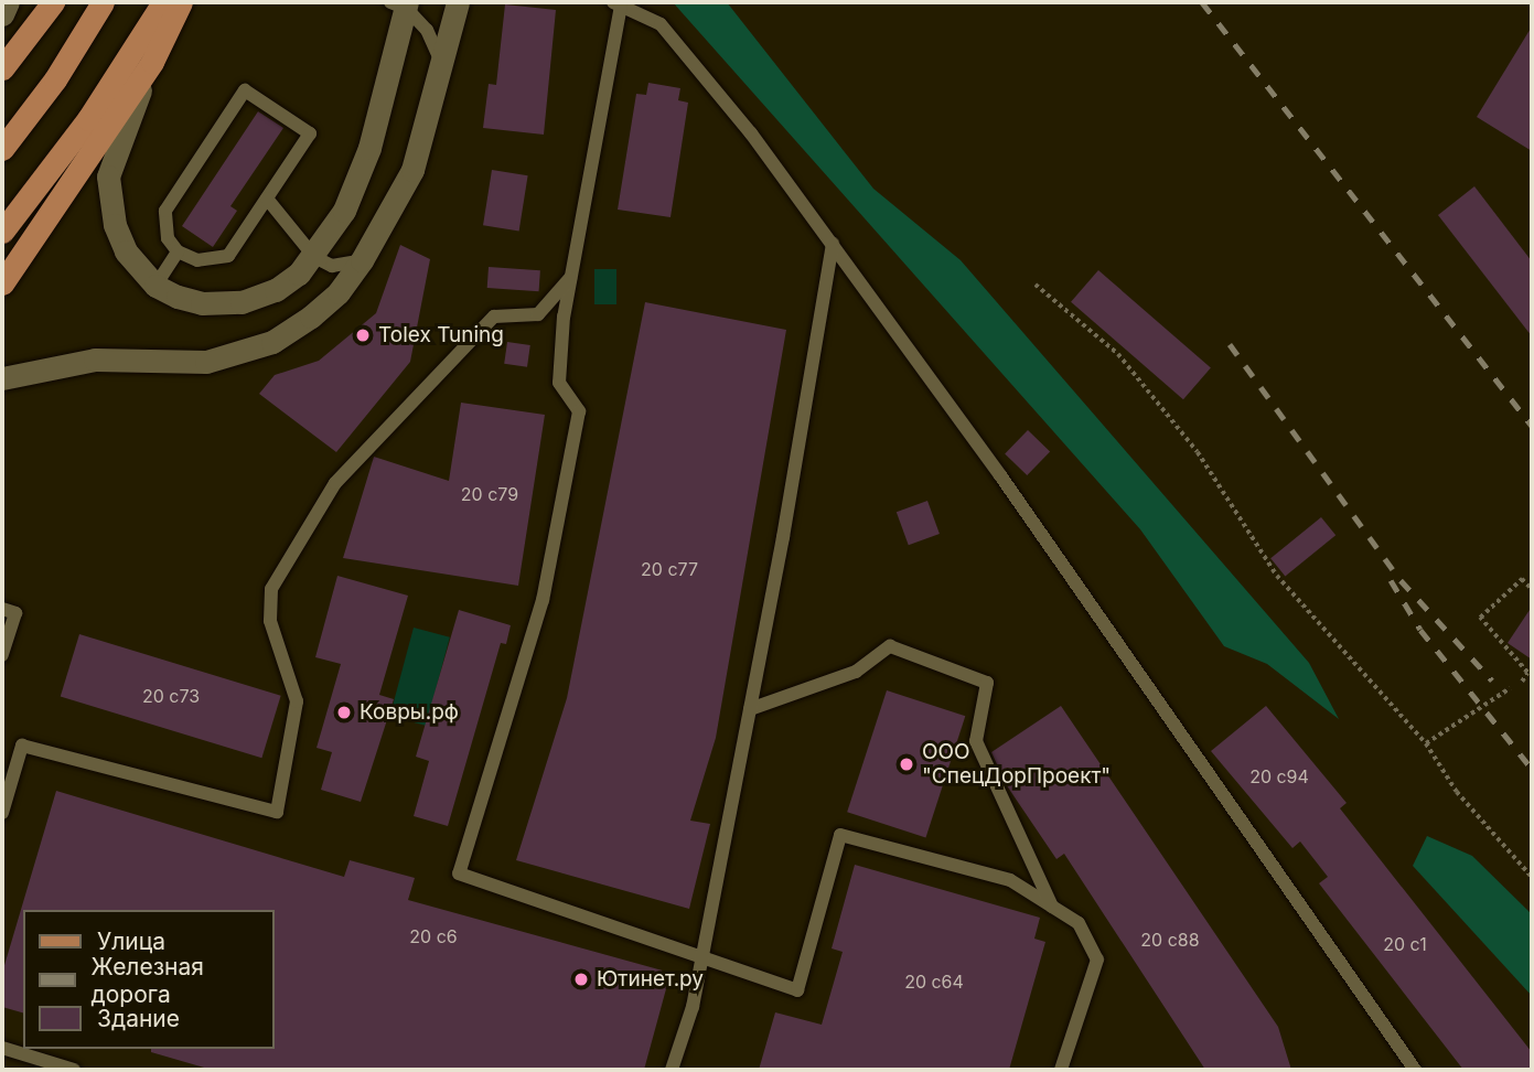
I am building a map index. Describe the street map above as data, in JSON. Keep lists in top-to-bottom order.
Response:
{
  "places": [
    "Tolex Tuning",
    "Ковры.рф",
    "ООО \"СпецДорПроект\"",
    "Ютинет.ру"
  ],
  "house_numbers": [
    "20 с79",
    "20 с77",
    "20 с73",
    "20 с94",
    "20 с6",
    "20 с88",
    "20 с1",
    "20 с64"
  ],
  "legend": ["Улица", "Железная дорога", "Здание"]
}
